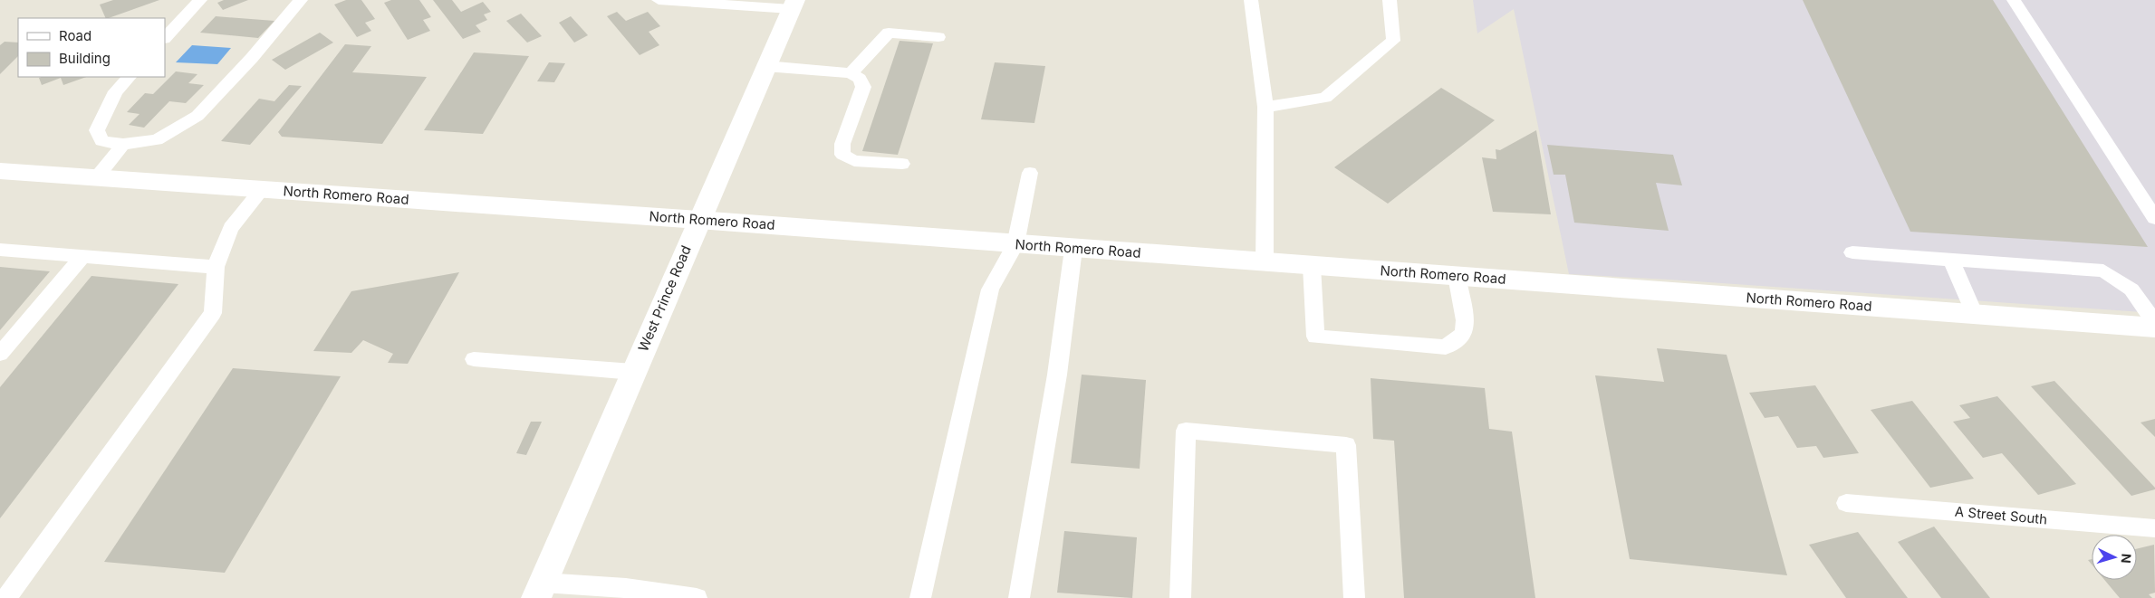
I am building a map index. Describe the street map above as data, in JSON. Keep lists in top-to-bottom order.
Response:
{
  "streets": {
    "street": ["North Romero Road", "West Prince Road"],
    "lane": ["A Street South"]
  },
  "crossings": [
    ["North Romero Road", "West Prince Road"]
  ],
  "legend": ["Road", "Building"],
  "north": "right"
}
